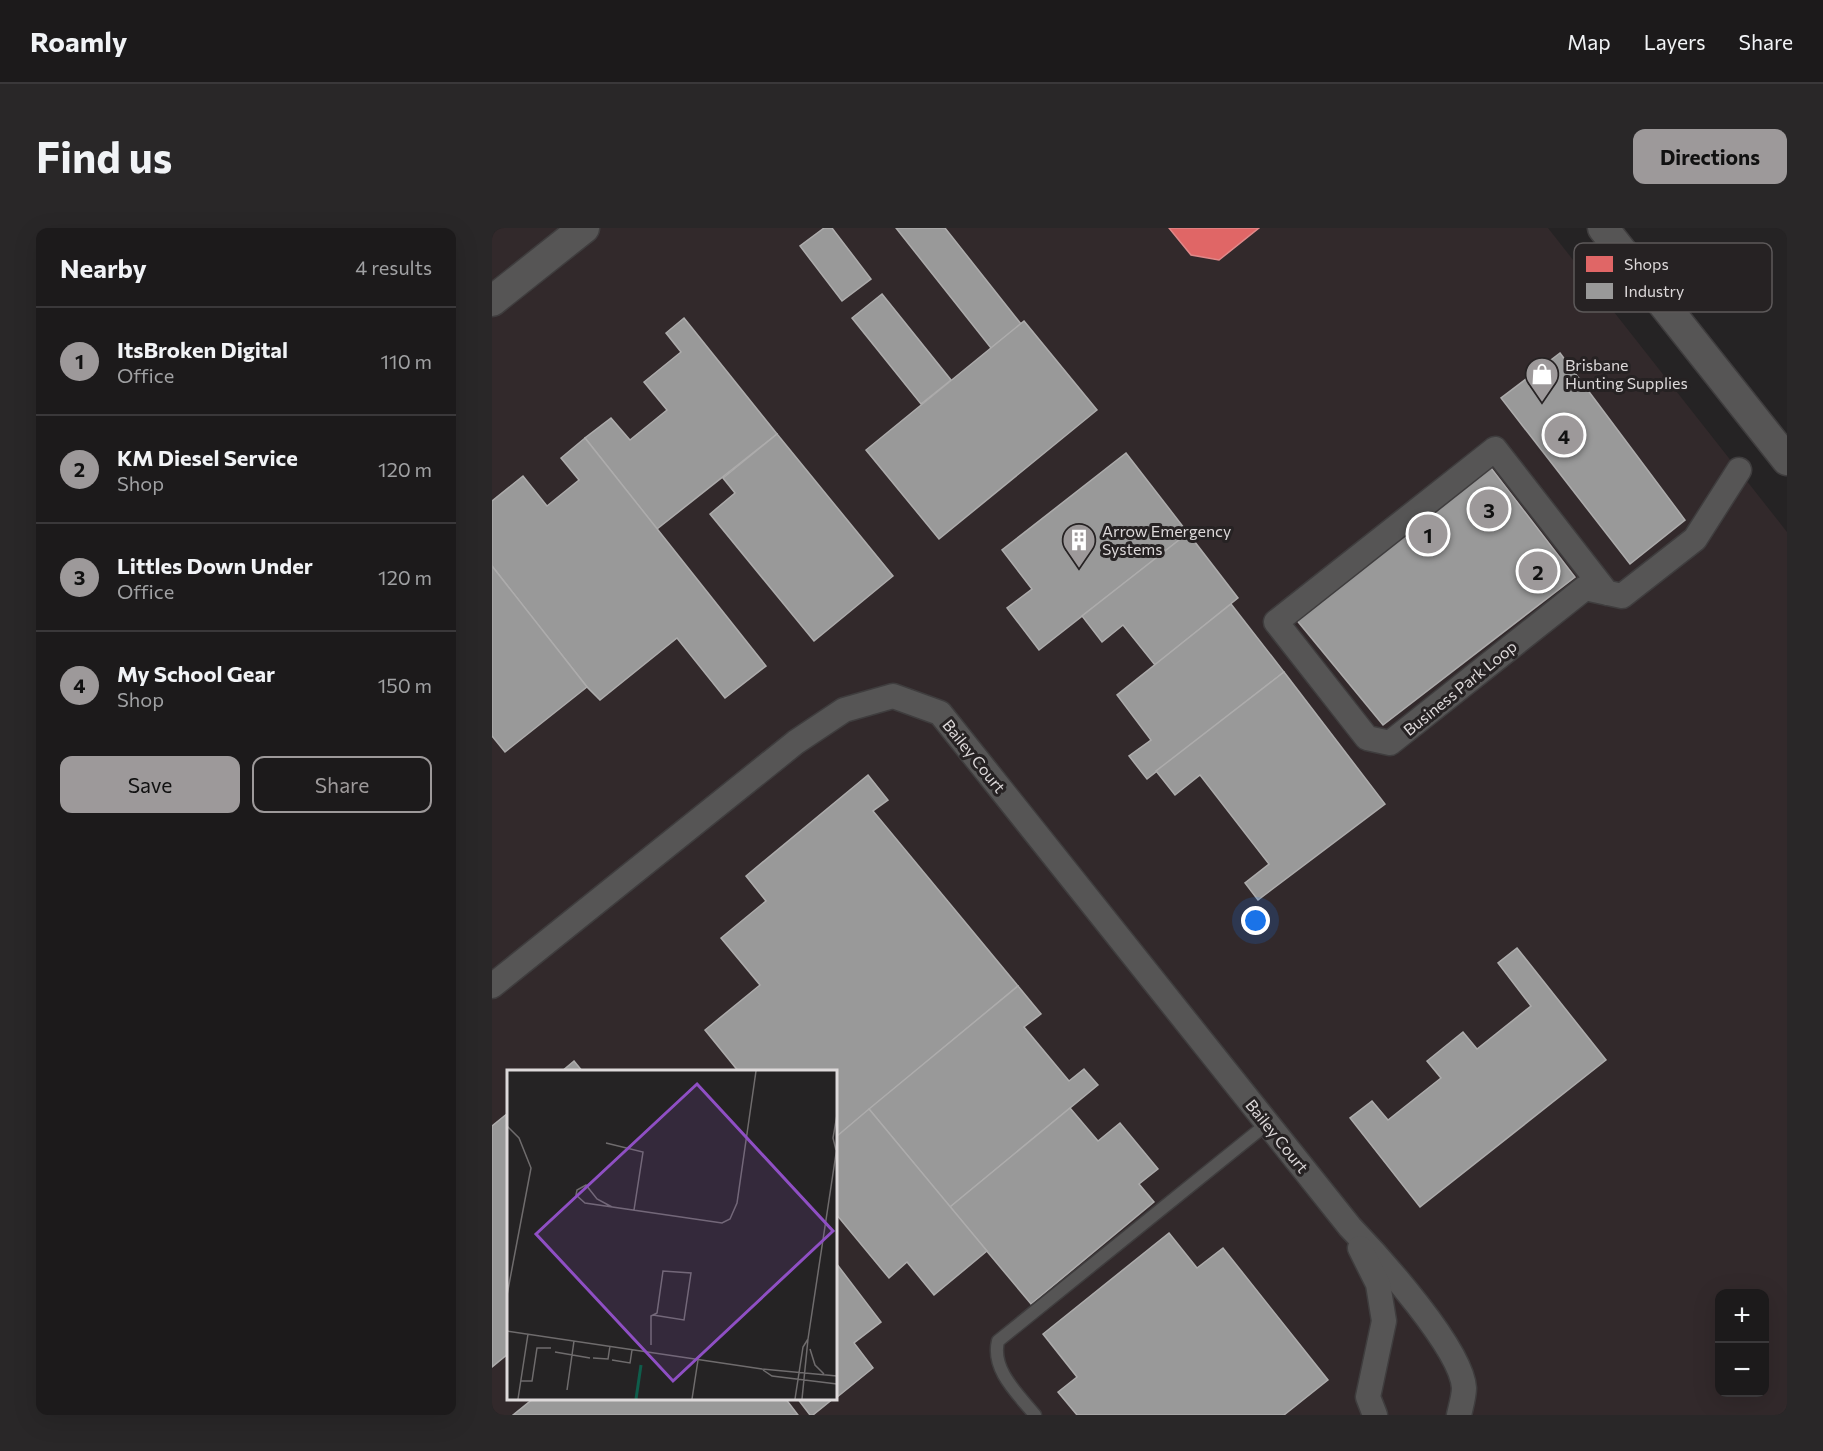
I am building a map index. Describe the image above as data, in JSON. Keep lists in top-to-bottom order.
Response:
{
  "streets": {
    "street": ["Business Park Loop", "Bailey Court"]
  },
  "places": {
    "shop": ["Brisbane Hunting Supplies"],
    "building": ["Arrow Emergency Systems"]
  },
  "legend": ["Shops", "Industry"],
  "page": {
    "header": "Roamly",
    "nav": ["Map", "Layers", "Share"],
    "buttons": [
      "Directions",
      ["Save", "Share"]
    ],
    "title": "Find us",
    "heading": ["Nearby", "4 results"],
    "list": [
      {
        "mark": "1",
        "name": "ItsBroken Digital",
        "note": "Office",
        "value": "110 m"
      },
      {
        "mark": "2",
        "name": "KM Diesel Service",
        "note": "Shop",
        "value": "120 m"
      },
      {
        "mark": "3",
        "name": "Littles Down Under",
        "note": "Office",
        "value": "120 m"
      },
      {
        "mark": "4",
        "name": "My School Gear",
        "note": "Shop",
        "value": "150 m"
      }
    ],
    "pins": [
      "4",
      "3",
      "1",
      "2"
    ],
    "map_buttons": ["+", "−"]
  }
}
